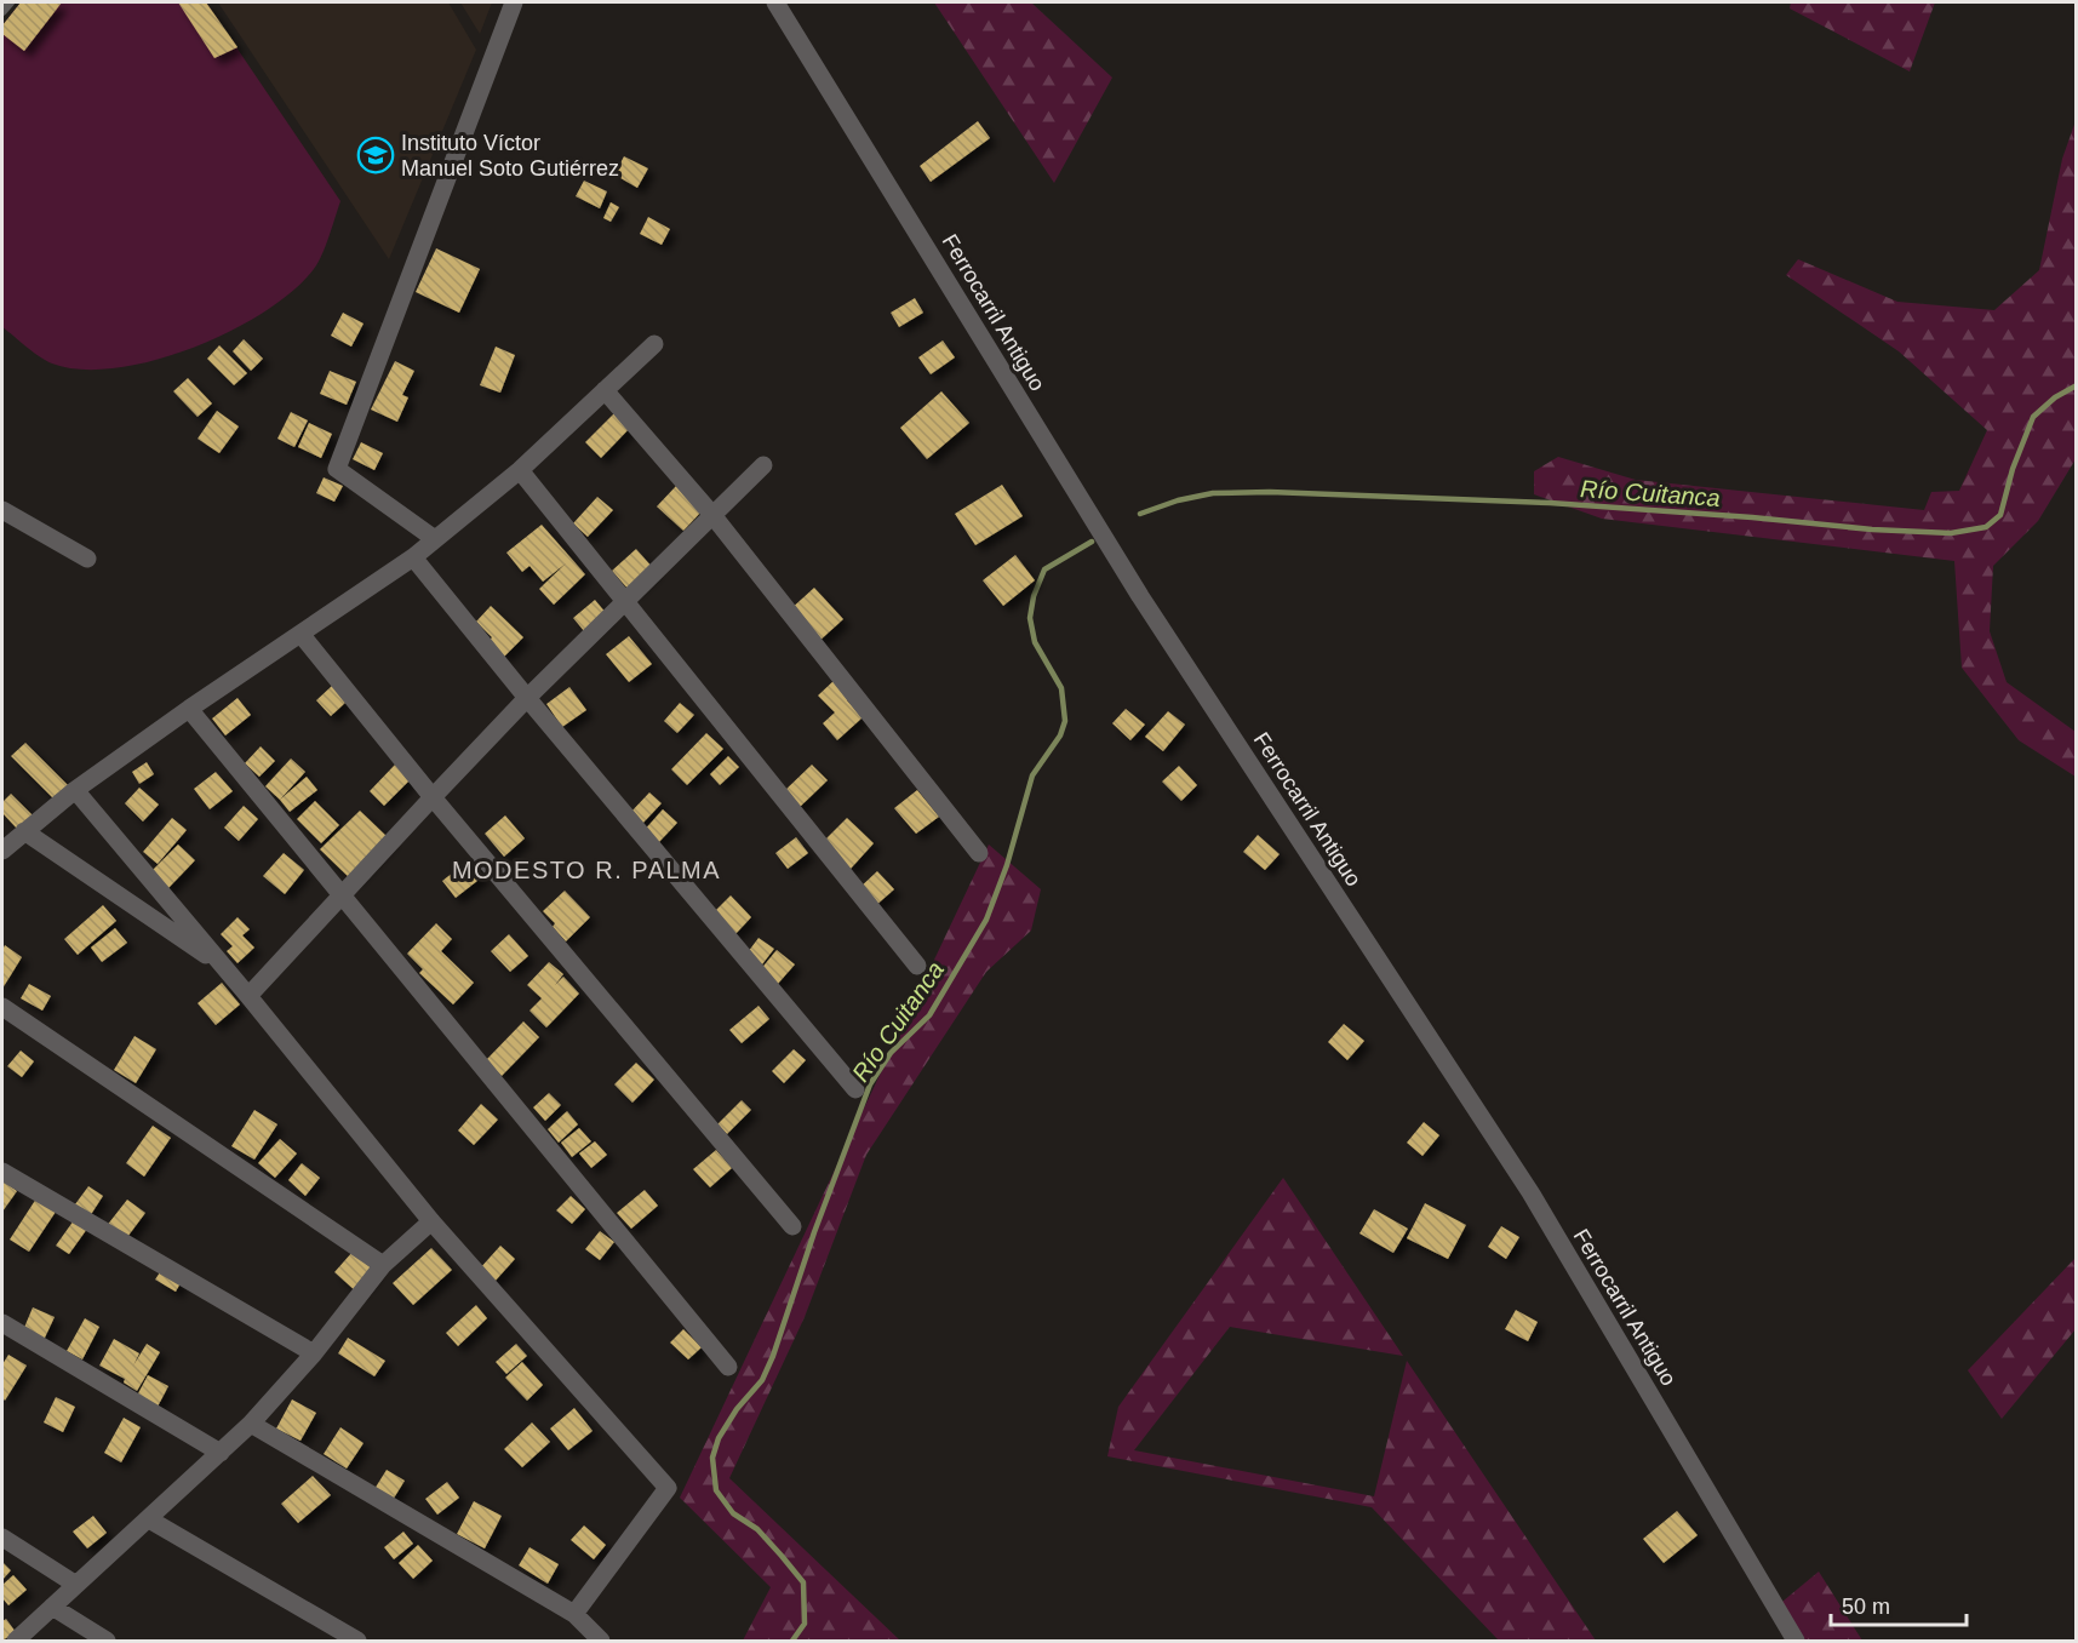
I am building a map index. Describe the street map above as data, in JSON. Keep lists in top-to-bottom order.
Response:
{
  "streets": {
    "street": ["Ferrocarril Antiguo"]
  },
  "districts": ["MODESTO R. PALMA"],
  "water": ["Río Cuitanca"],
  "places": {
    "school or university": ["Instituto Víctor Manuel Soto Gutiérrez"]
  },
  "scale_bar": "50 m"
}
